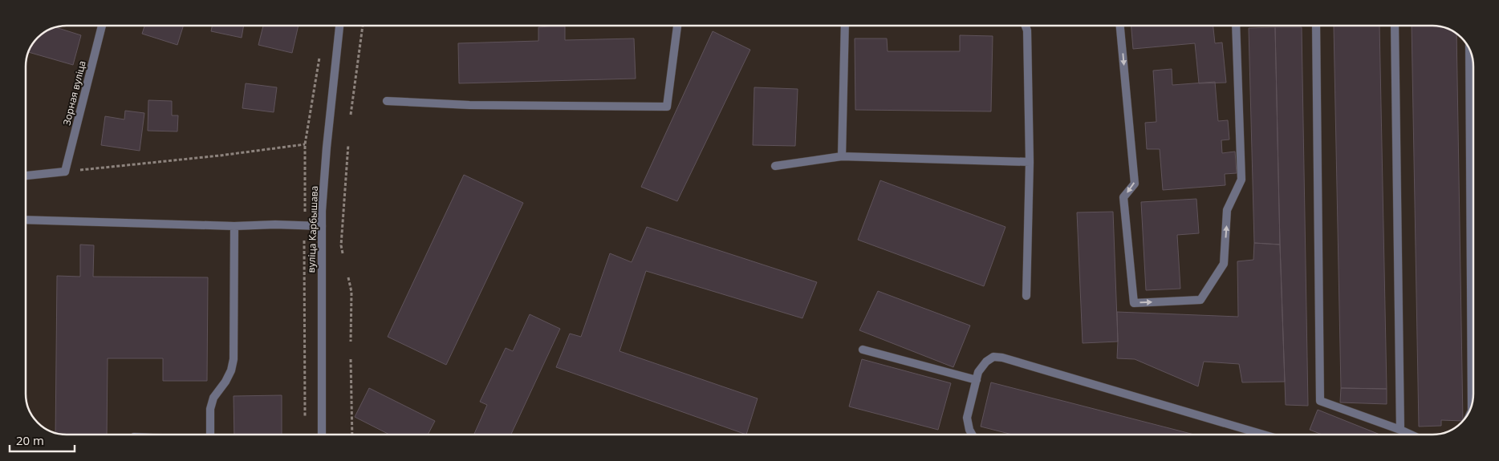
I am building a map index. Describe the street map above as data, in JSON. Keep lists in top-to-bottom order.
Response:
{
  "streets": {
    "street": ["Зорная вуліца", "вуліца Карбышава"]
  },
  "scale_bar": "20 m"
}
